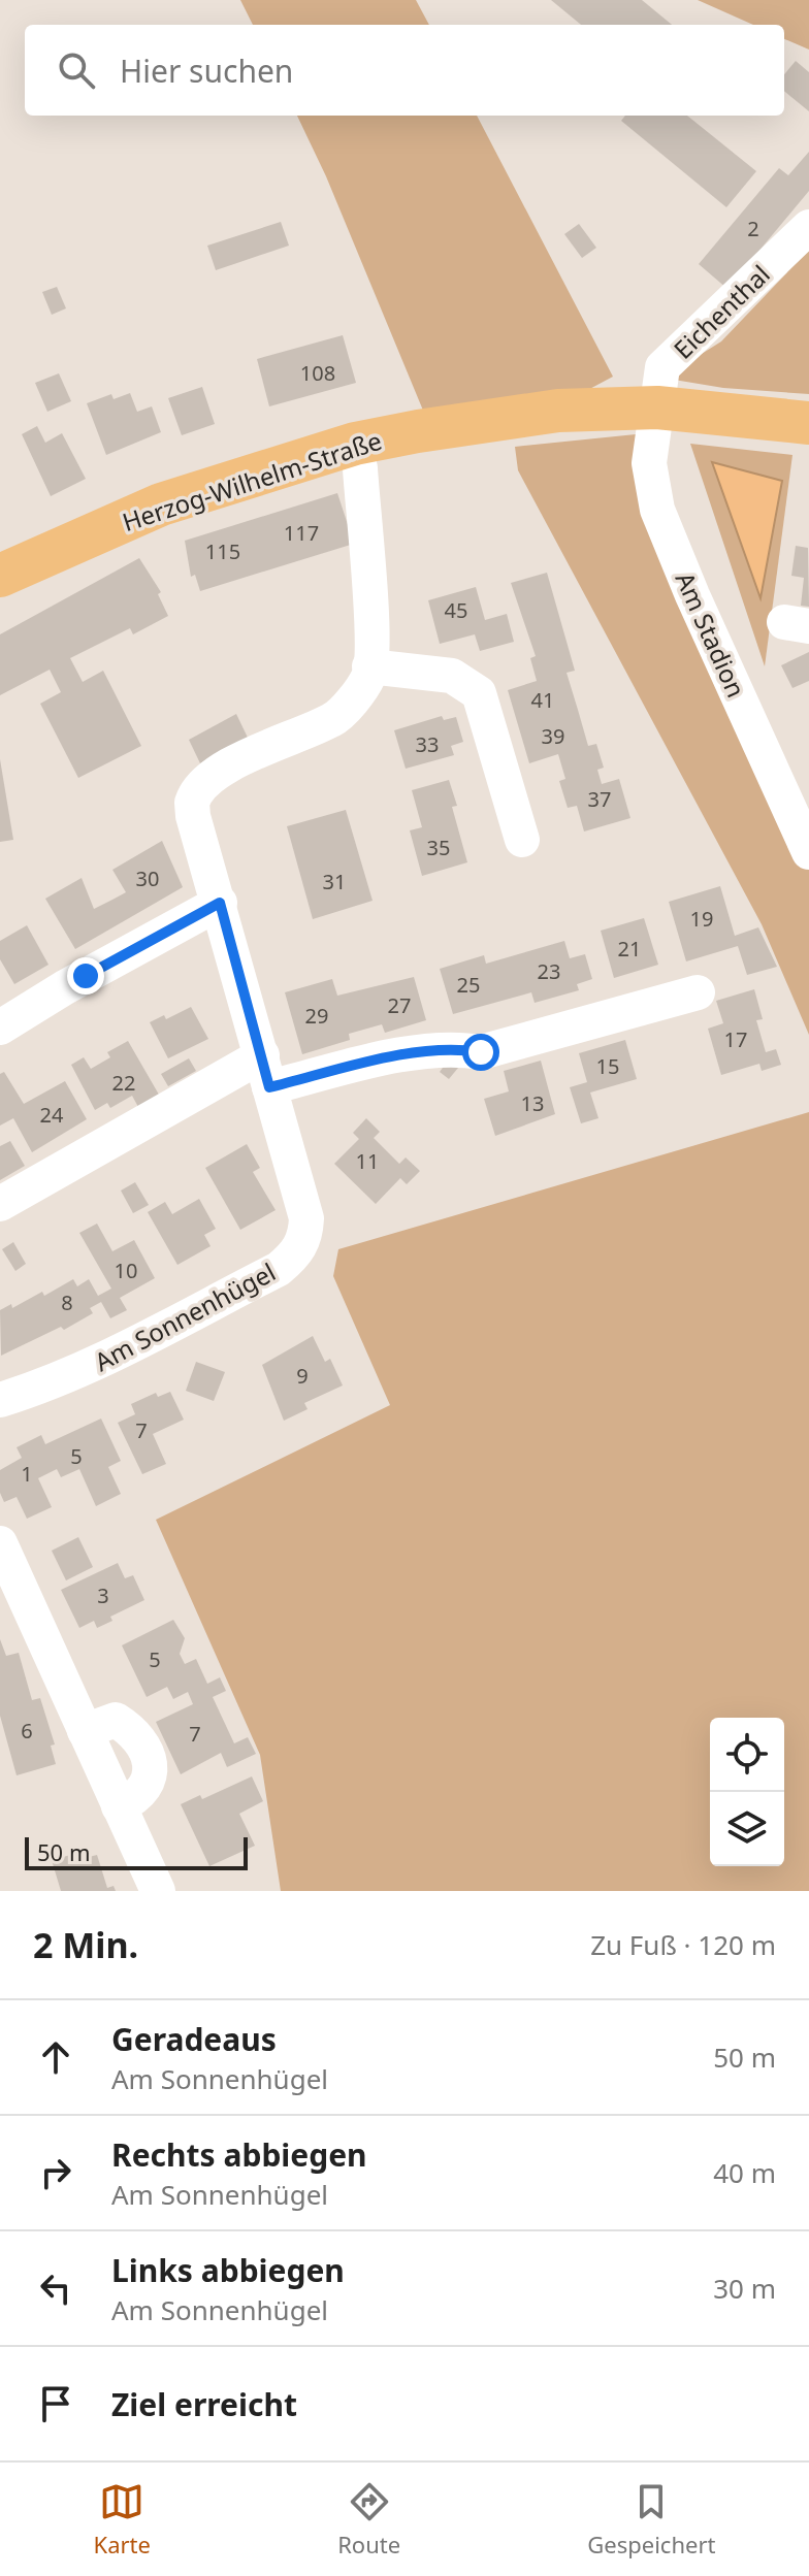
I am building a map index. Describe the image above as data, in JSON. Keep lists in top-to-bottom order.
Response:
{
  "streets": {
    "main road": ["Herzog-Wilhelm-Straße"],
    "street": ["Eichenthal", "Am Stadion", "Am Sonnenhügel"]
  },
  "crossings": [
    ["Eichenthal", "Herzog-Wilhelm-Straße"],
    ["Eichenthal", "Am Stadion"],
    ["Herzog-Wilhelm-Straße", "Am Stadion"]
  ],
  "house_numbers": [
    "2",
    "108",
    "117",
    "115",
    "45",
    "41",
    "39",
    "33",
    "37",
    "35",
    "30",
    "31",
    "19",
    "21",
    "23",
    "25",
    "27",
    "29",
    "17",
    "15",
    "22",
    "13",
    "24",
    "11",
    "10",
    "8",
    "9",
    "7",
    "5",
    "1",
    "3",
    "5",
    "6",
    "7"
  ],
  "scale_bar": "50 m",
  "page": {
    "search": "Hier suchen",
    "scale": "50 m",
    "heading": ["2 Min.", "Zu Fuß · 120 m"],
    "list": [
      ["Geradeaus", "Am Sonnenhügel", "50 m"],
      ["Rechts abbiegen", "Am Sonnenhügel", "40 m"],
      ["Links abbiegen", "Am Sonnenhügel", "30 m"],
      "Ziel erreicht"
    ],
    "nav": ["Karte", "Route", "Gespeichert"]
  }
}
